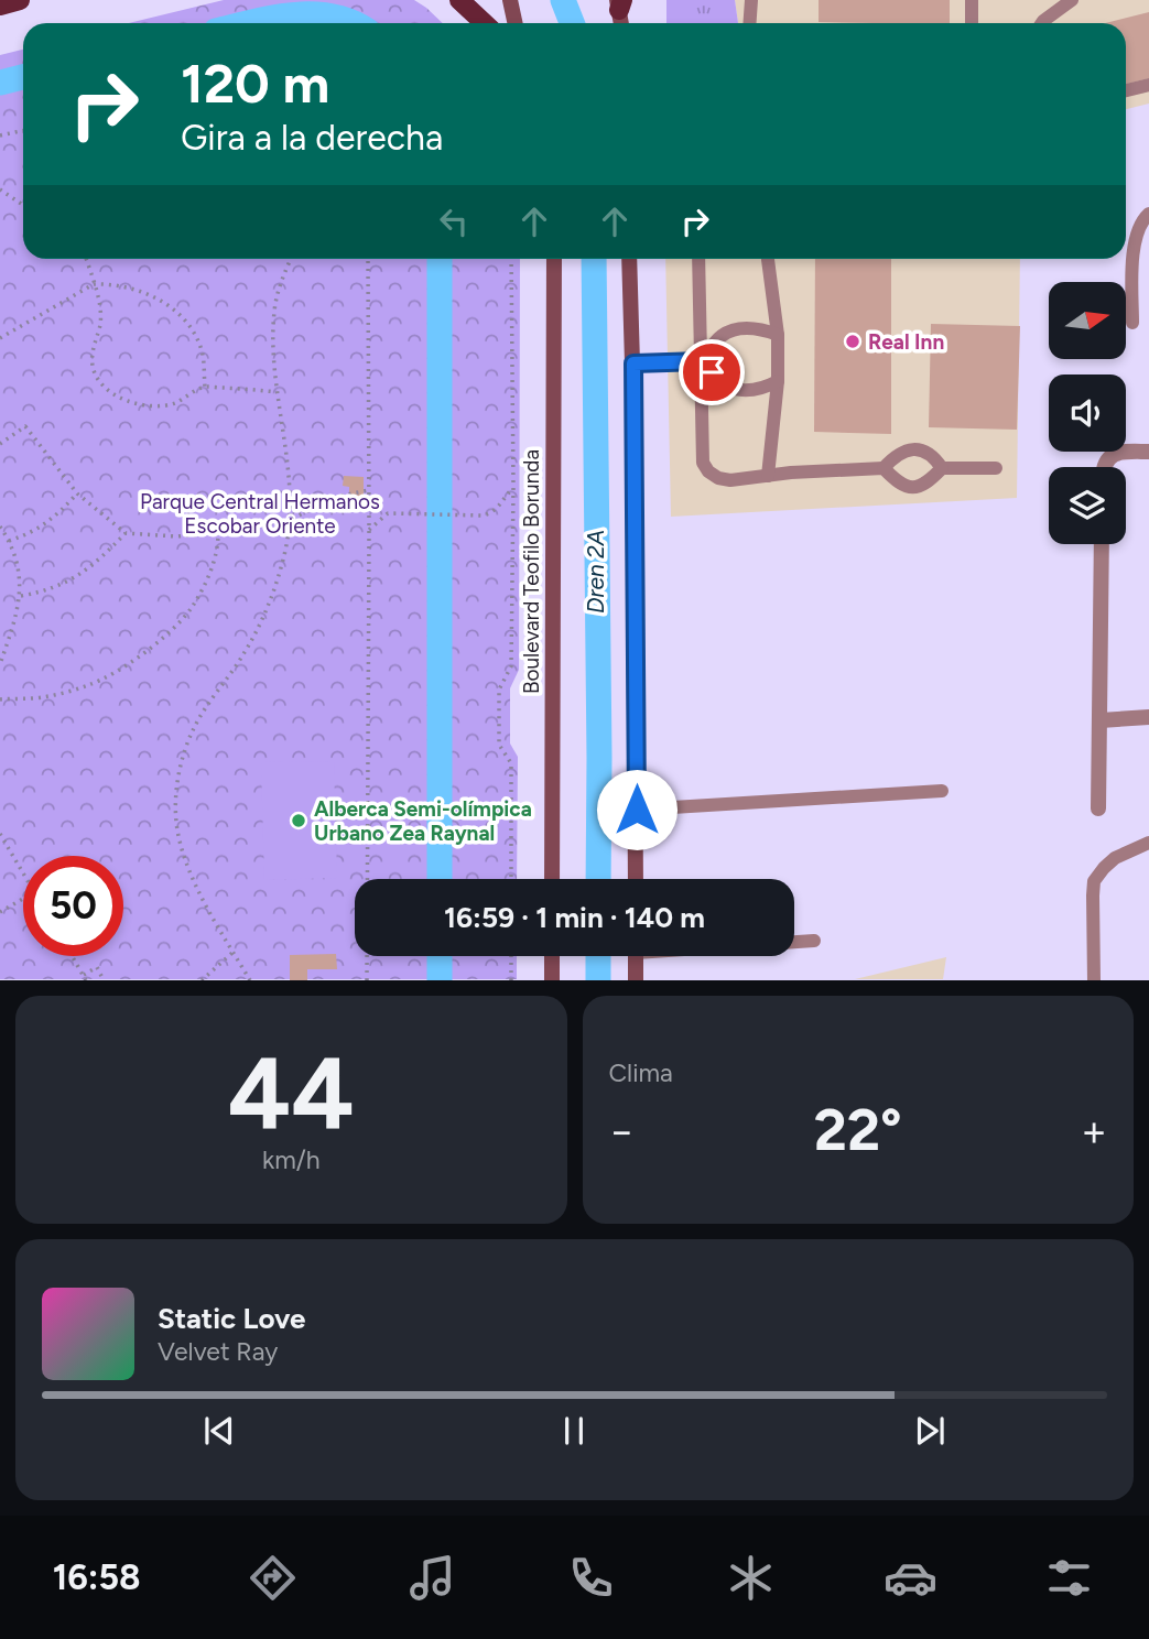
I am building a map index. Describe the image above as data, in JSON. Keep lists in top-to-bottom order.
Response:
{
  "streets": {
    "main road": ["Boulevard Teofilo Borunda"]
  },
  "water": ["Dren 2A"],
  "parks": ["Parque Central Hermanos Escobar Oriente"],
  "places": ["Real Inn", "Alberca Semi-olímpica Urbano Zea Raynal"],
  "north": "right",
  "page": {
    "turn": ["120 m", "Gira a la derecha"],
    "limit": "50",
    "trip": "16:59 · 1 min · 140 m",
    "tile": [
      ["44", "km/h"],
      "Clima"
    ],
    "heat": ["−", "22°", "+"],
    "song": ["Static Love", "Velvet Ray"],
    "tabs": "16:58"
  }
}
